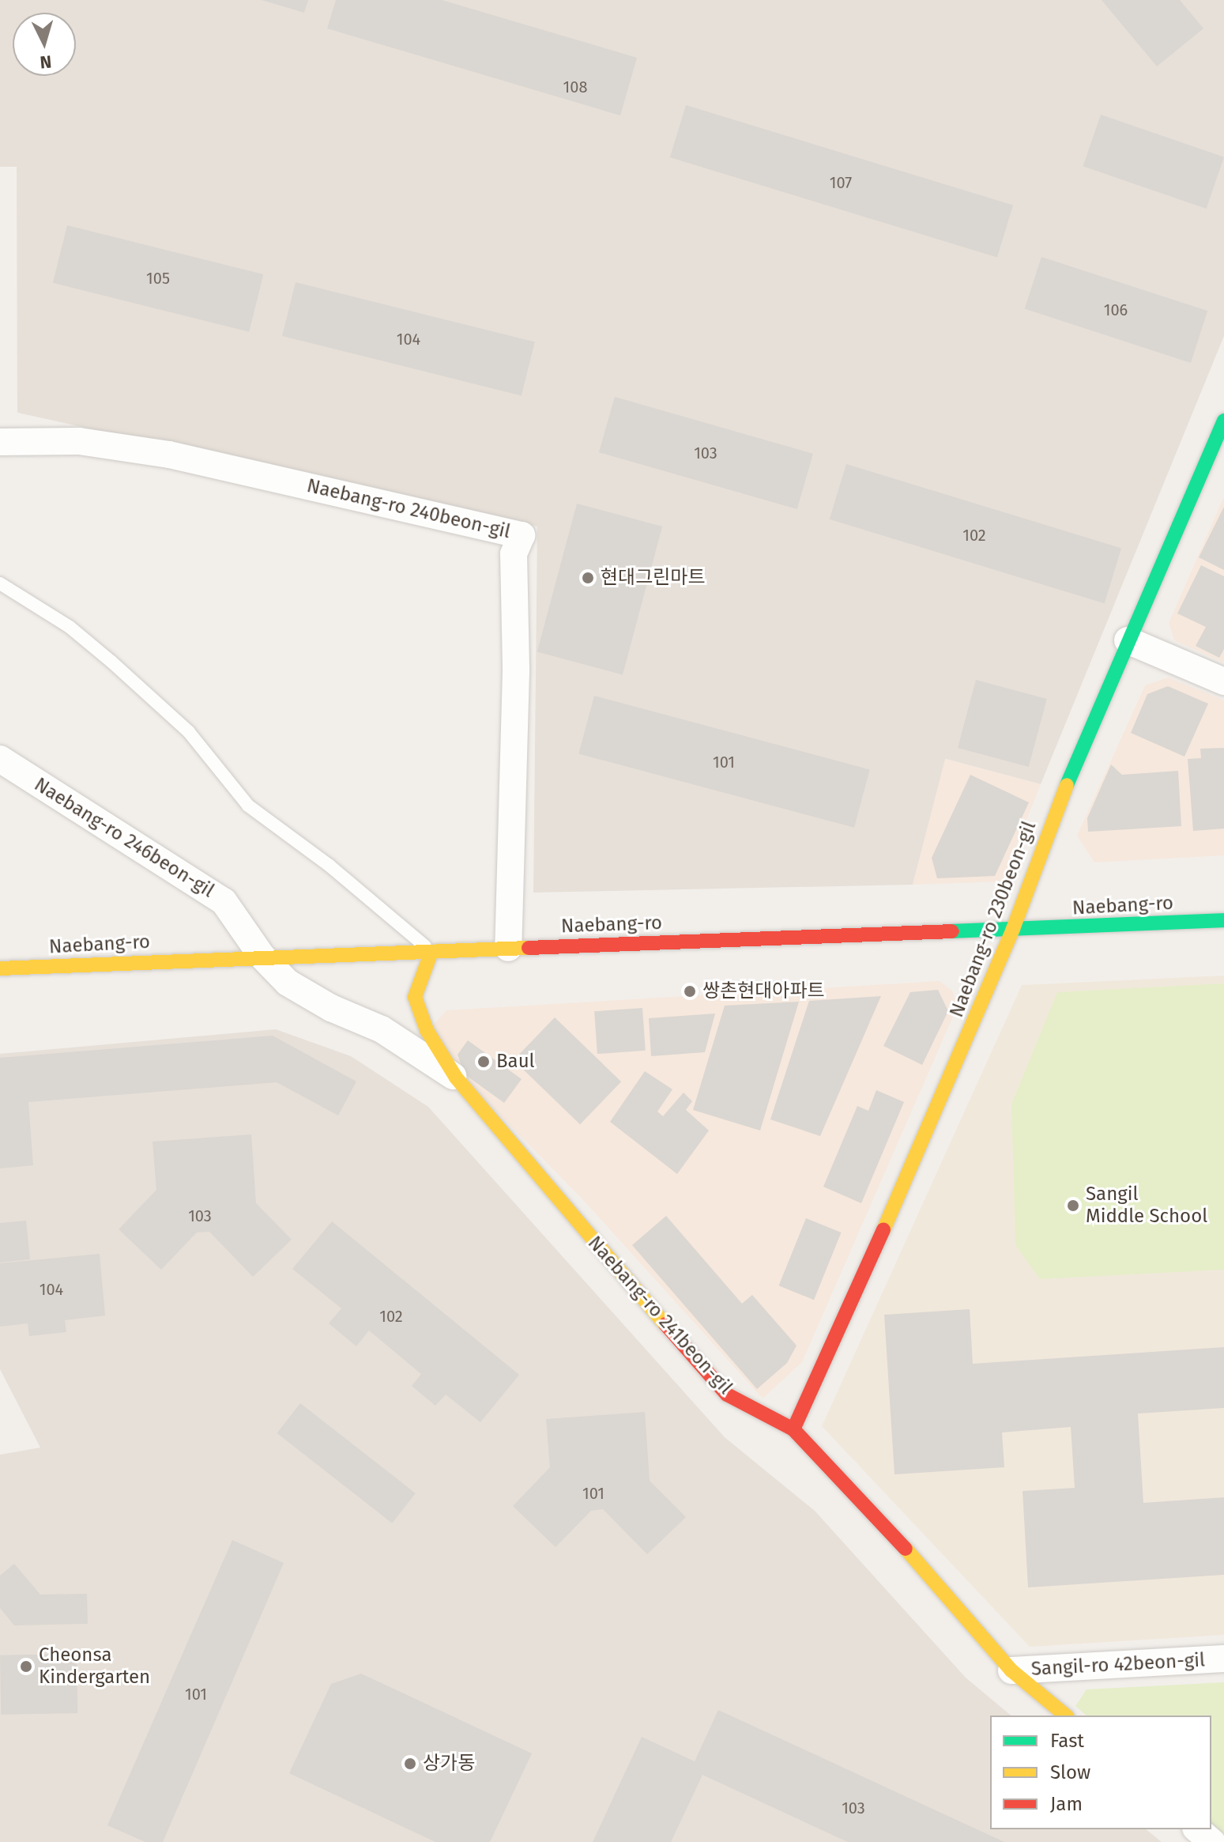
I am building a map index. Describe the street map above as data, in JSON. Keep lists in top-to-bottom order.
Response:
{
  "streets": {
    "street": [
      "Naebang-ro 240beon-gil",
      "Naebang-ro 246beon-gil",
      "Naebang-ro",
      "Naebang-ro 230beon-gil",
      "Naebang-ro 241beon-gil",
      "Sangil-ro 42beon-gil"
    ]
  },
  "crossings": [
    ["Naebang-ro 240beon-gil", "Naebang-ro"],
    ["Naebang-ro 246beon-gil", "Naebang-ro"],
    ["Naebang-ro 246beon-gil", "Naebang-ro 241beon-gil"],
    ["Naebang-ro", "Naebang-ro 230beon-gil"],
    ["Naebang-ro", "Naebang-ro 241beon-gil"],
    ["Naebang-ro 230beon-gil", "Naebang-ro 241beon-gil"],
    ["Naebang-ro 241beon-gil", "Sangil-ro 42beon-gil"]
  ],
  "places": [
    "현대그린마트",
    "쌍촌현대아파트",
    "Baul",
    "Sangil Middle School",
    "Cheonsa Kindergarten",
    "상가동"
  ],
  "house_numbers": [
    "108",
    "107",
    "105",
    "106",
    "104",
    "103",
    "102",
    "101",
    "103",
    "104",
    "102",
    "101",
    "101",
    "103"
  ],
  "legend": ["Fast", "Slow", "Jam"],
  "north": "bottom"
}
